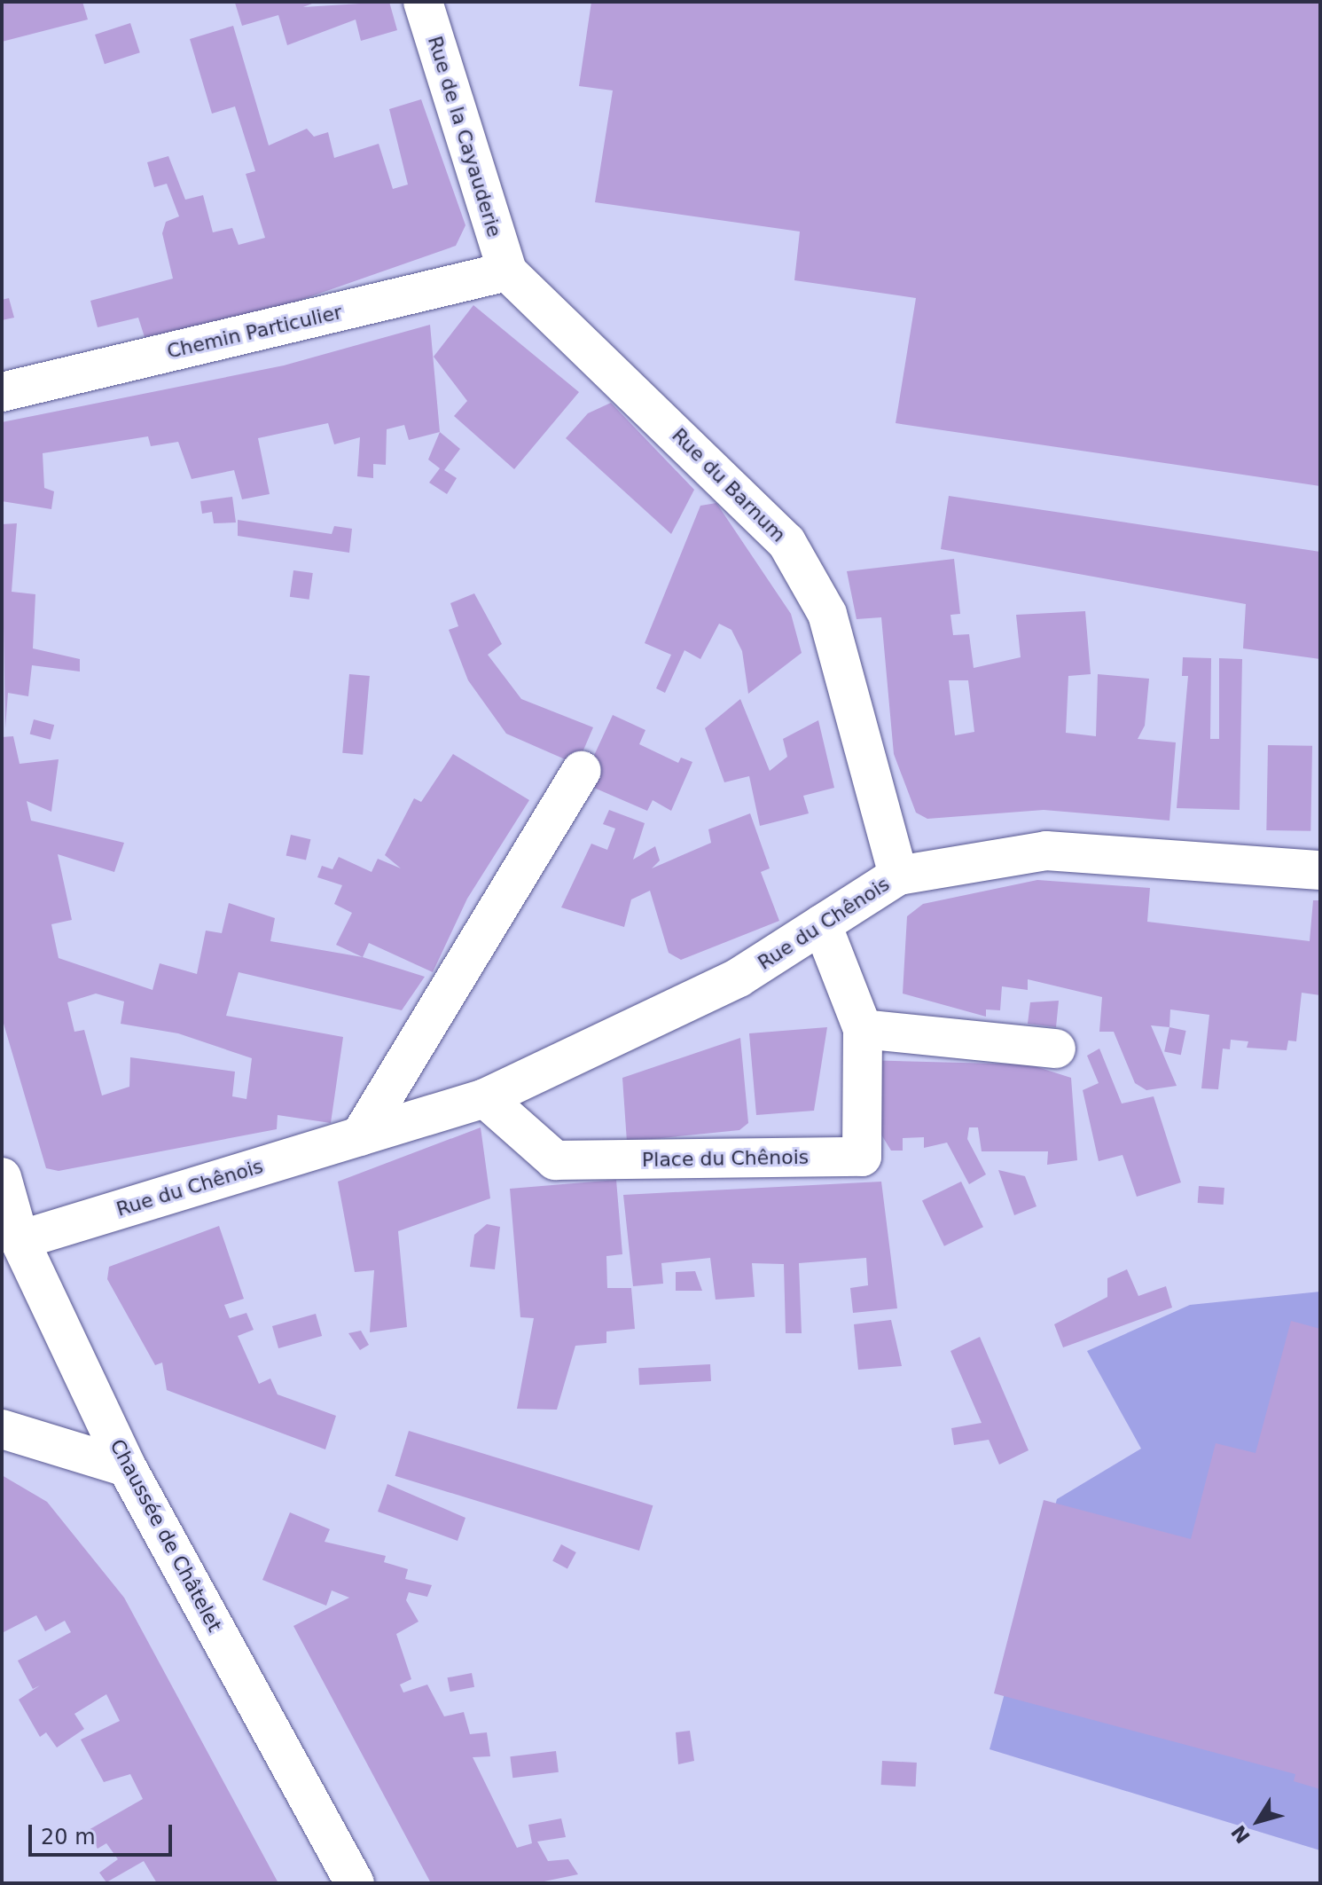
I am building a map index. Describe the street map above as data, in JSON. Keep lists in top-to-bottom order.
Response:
{
  "streets": {
    "street": [
      "Rue de la Cayauderie",
      "Chemin Particulier",
      "Rue du Barnum",
      "Rue du Chênois",
      "Place du Chênois",
      "Chaussée de Châtelet"
    ]
  },
  "crossings": [
    ["Rue de la Cayauderie", "Chemin Particulier"],
    ["Rue de la Cayauderie", "Rue du Barnum"],
    ["Chemin Particulier", "Rue du Barnum"],
    ["Rue du Barnum", "Rue du Chênois"],
    ["Rue du Chênois", "Place du Chênois"],
    ["Rue du Chênois", "Chaussée de Châtelet"]
  ],
  "scale_bar": "20 m",
  "north": "bottom left"
}
